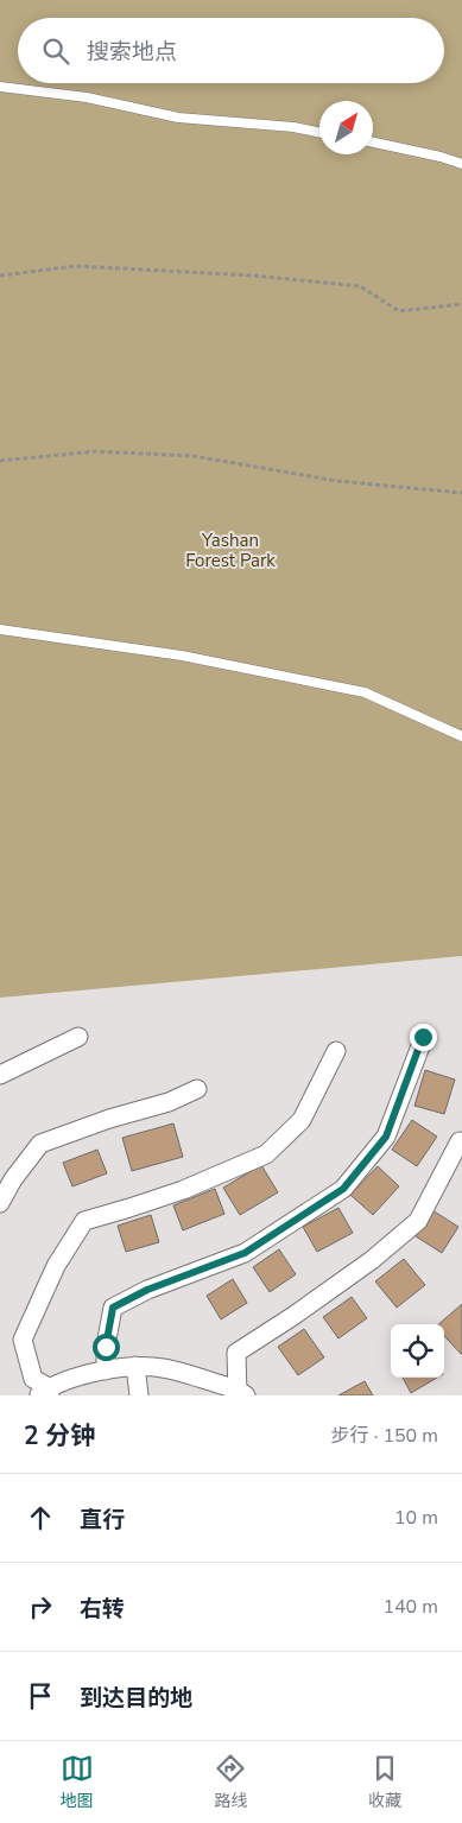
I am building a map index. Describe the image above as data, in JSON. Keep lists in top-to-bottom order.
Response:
{
  "parks": ["Yashan Forest Park"],
  "north": "top right",
  "page": {
    "search": "搜索地点",
    "heading": ["2 分钟", "步行 · 150 m"],
    "list": [
      ["直行", "10 m"],
      ["右转", "140 m"],
      "到达目的地"
    ],
    "nav": ["地图", "路线", "收藏"]
  }
}
